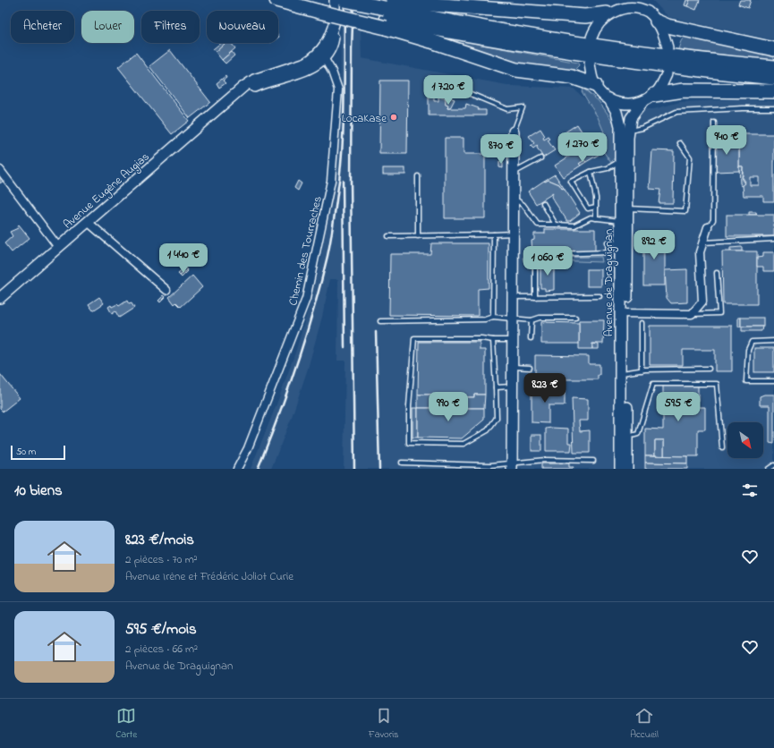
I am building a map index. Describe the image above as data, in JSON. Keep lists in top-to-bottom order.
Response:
{
  "streets": {
    "main road": ["Avenue Eugène Augias", "Avenue de Draguignan"],
    "street": ["Chemin des Tourraches"]
  },
  "crossings": [
    ["Avenue Eugène Augias", "Chemin des Tourraches"]
  ],
  "places": ["LocaKase"],
  "scale_bar": "50 m",
  "north": "bottom right",
  "page": {
    "chip": [
      "Acheter",
      "Louer",
      "Filtres",
      "Nouveau"
    ],
    "price": [
      "1 720 €",
      "940 €",
      "1 270 €",
      "870 €",
      "892 €",
      "1 440 €",
      "1 060 €",
      "823 €",
      "990 €",
      "595 €"
    ],
    "scale": "50 m",
    "heading": "10 biens",
    "list": [
      {
        "name": "823 €/mois",
        "note": "2 pièces · 70 m² · Avenue Irène et Frédéric Joliot Curie"
      },
      {
        "name": "595 €/mois",
        "note": "2 pièces · 66 m² · Avenue de Draguignan"
      }
    ],
    "tabs": ["Carte", "Favoris", "Accueil"]
  }
}
